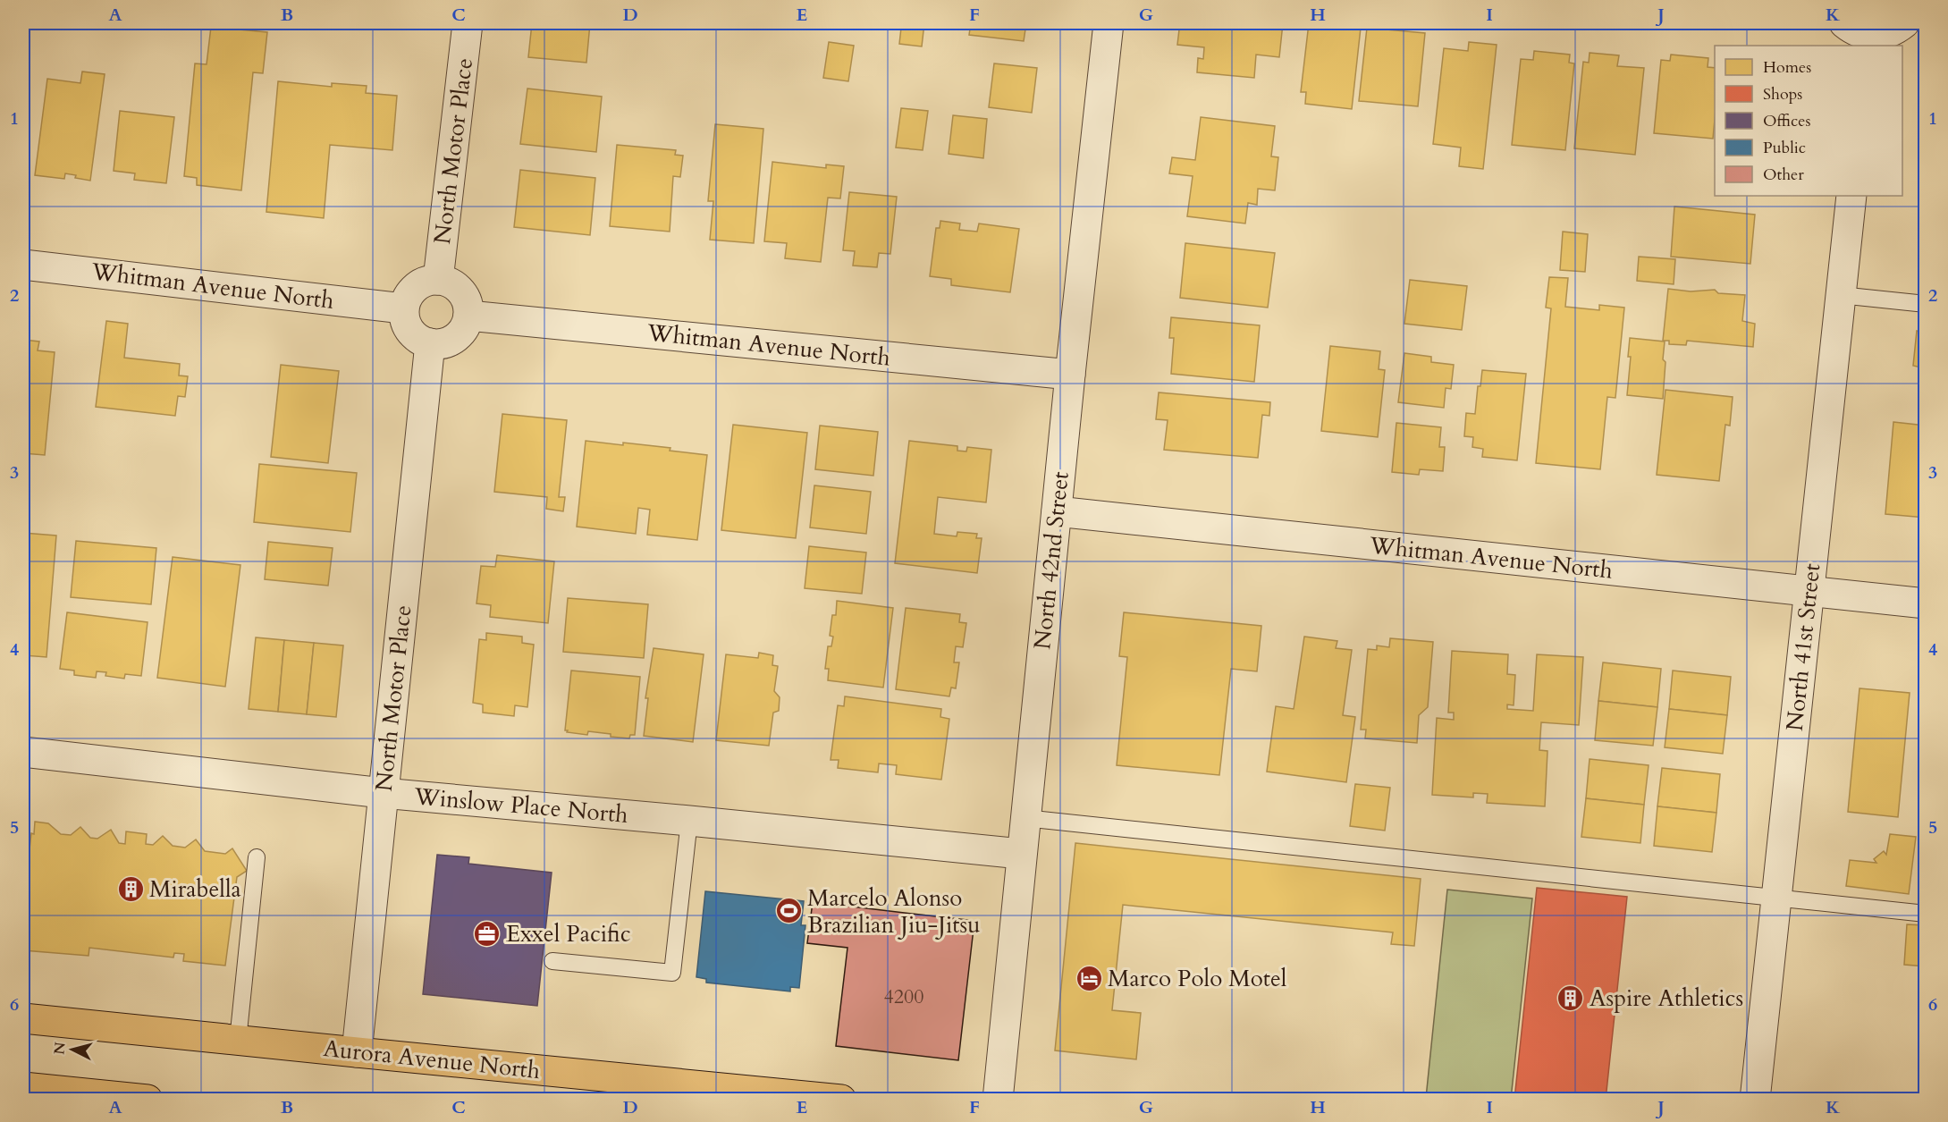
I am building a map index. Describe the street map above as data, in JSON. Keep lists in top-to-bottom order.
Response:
{
  "streets": {
    "highway": ["Aurora Avenue North"],
    "street": [
      "North Motor Place",
      "Whitman Avenue North",
      "North 42nd Street",
      "North 41st Street",
      "Winslow Place North"
    ]
  },
  "crossings": [
    ["North Motor Place", "Whitman Avenue North"],
    ["North Motor Place", "Winslow Place North"],
    ["North Motor Place", "Aurora Avenue North"],
    ["Whitman Avenue North", "North 42nd Street"],
    ["Whitman Avenue North", "North 41st Street"],
    ["North 42nd Street", "Winslow Place North"]
  ],
  "places": {
    "building": ["Mirabella", "Aspire Athletics"],
    "sports": ["Marcelo Alonso Brazilian Jiu-Jitsu"],
    "office": ["Exxel Pacific"],
    "hotel": ["Marco Polo Motel"]
  },
  "house_numbers": ["4200"],
  "legend": [
    "Homes",
    "Shops",
    "Offices",
    "Public",
    "Other"
  ],
  "north": "left",
  "grid": {
    "columns": [
      "A",
      "B",
      "C",
      "D",
      "E",
      "F",
      "G",
      "H",
      "I",
      "J",
      "K"
    ],
    "rows": [
      "1",
      "2",
      "3",
      "4",
      "5",
      "6"
    ]
  }
}
